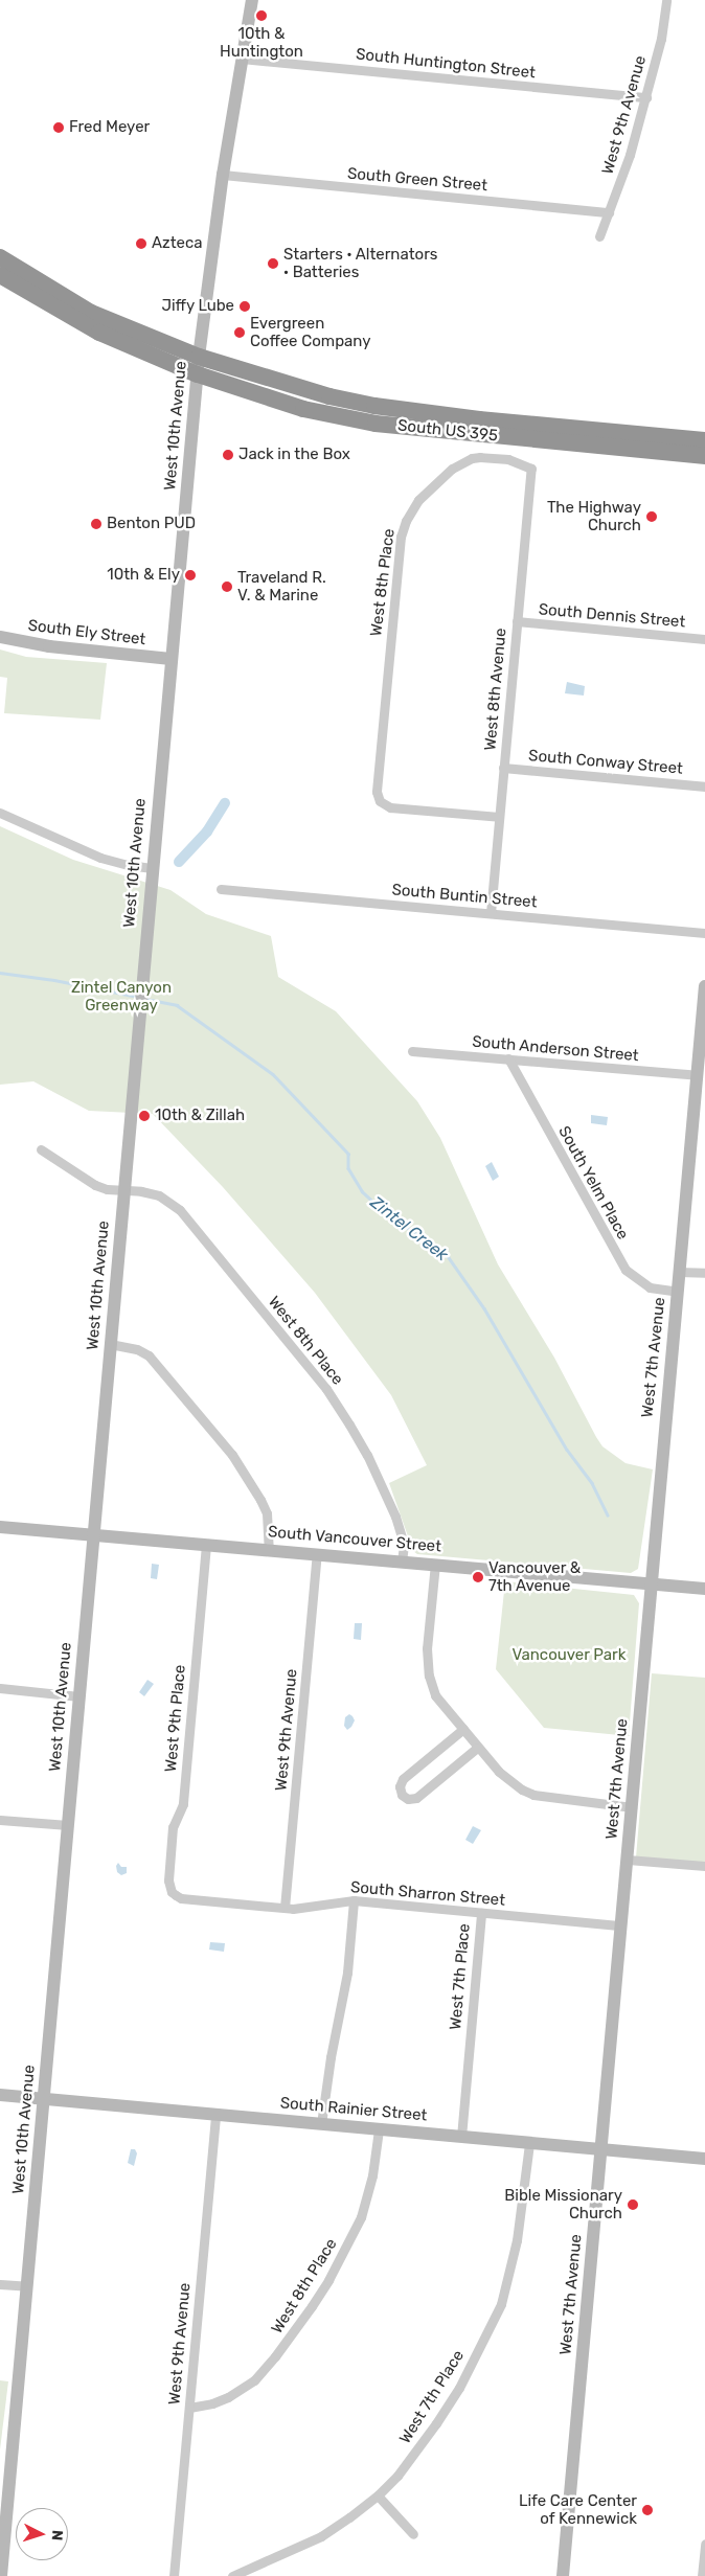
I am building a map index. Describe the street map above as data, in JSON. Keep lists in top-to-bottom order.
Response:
{
  "streets": {
    "highway": ["South US 395"],
    "street": [
      "South Huntington Street",
      "West 9th Avenue",
      "South Green Street",
      "West 10th Avenue",
      "West 8th Place",
      "South Dennis Street",
      "South Ely Street",
      "West 8th Avenue",
      "South Conway Street",
      "South Buntin Street",
      "South Anderson Street",
      "South Yelm Place",
      "West 7th Avenue",
      "South Vancouver Street",
      "West 9th Place",
      "South Sharron Street",
      "West 7th Place",
      "South Rainier Street"
    ]
  },
  "crossings": [
    ["South Huntington Street", "West 9th Avenue"],
    ["South Huntington Street", "West 10th Avenue"],
    ["West 9th Avenue", "South Green Street"],
    ["West 9th Avenue", "West 8th Place"],
    ["West 9th Avenue", "South Vancouver Street"],
    ["West 9th Avenue", "South Sharron Street"],
    ["West 9th Avenue", "South Rainier Street"],
    ["South Green Street", "West 10th Avenue"],
    ["West 10th Avenue", "South US 395"],
    ["West 10th Avenue", "West 8th Place"],
    ["West 10th Avenue", "South Ely Street"],
    ["West 10th Avenue", "South Vancouver Street"],
    ["West 10th Avenue", "South Rainier Street"],
    ["West 8th Place", "West 8th Avenue"],
    ["West 8th Place", "South Vancouver Street"],
    ["West 8th Place", "South Rainier Street"],
    ["South Dennis Street", "West 8th Avenue"],
    ["West 8th Avenue", "South Conway Street"],
    ["West 8th Avenue", "South Buntin Street"],
    ["South Anderson Street", "South Yelm Place"],
    ["South Anderson Street", "West 7th Avenue"],
    ["South Yelm Place", "West 7th Avenue"],
    ["West 7th Avenue", "South Vancouver Street"],
    ["West 7th Avenue", "South Sharron Street"],
    ["West 7th Avenue", "South Rainier Street"],
    ["South Vancouver Street", "West 9th Place"],
    ["West 9th Place", "South Sharron Street"],
    ["South Sharron Street", "West 7th Place"],
    ["West 7th Place", "South Rainier Street"]
  ],
  "water": ["Zintel Creek"],
  "parks": ["Zintel Canyon Greenway", "Vancouver Park"],
  "places": [
    "10th & Huntington",
    "Fred Meyer",
    "Azteca",
    "Starters · Alternators · Batteries",
    "Jiffy Lube",
    "Evergreen Coffee Company",
    "Jack in the Box",
    "The Highway Church",
    "Benton PUD",
    "10th & Ely",
    "Traveland R. V. & Marine",
    "10th & Zillah",
    "Vancouver & 7th Avenue",
    "Bible Missionary Church",
    "Life Care Center of Kennewick"
  ],
  "north": "right"
}
